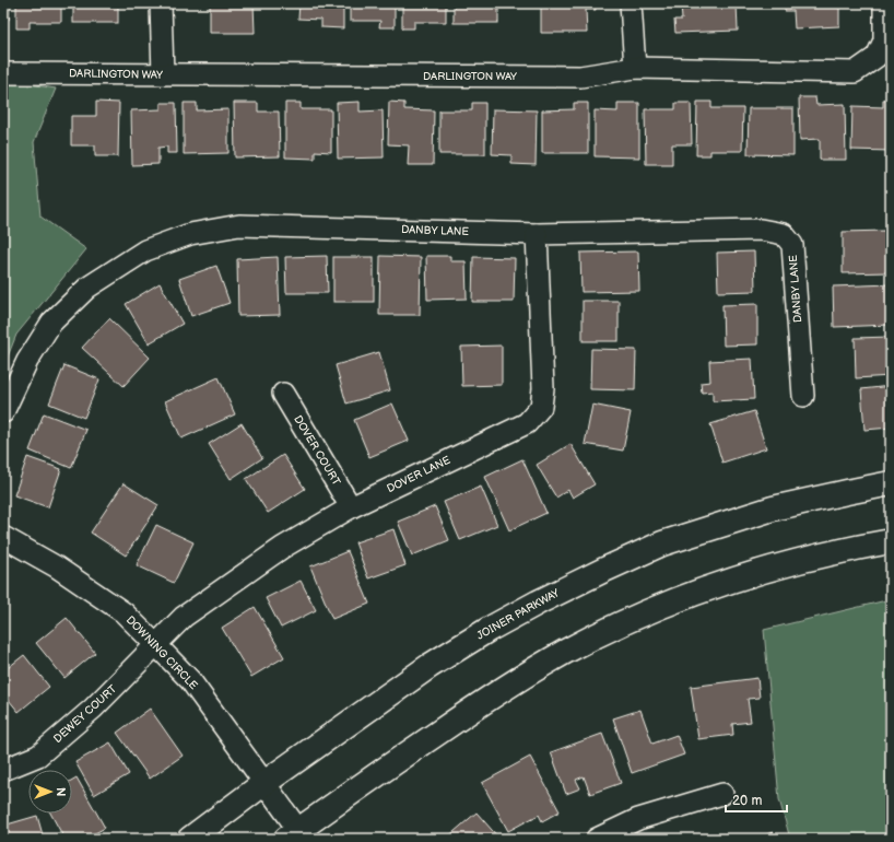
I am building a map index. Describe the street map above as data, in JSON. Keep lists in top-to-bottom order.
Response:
{
  "streets": {
    "main road": ["JOINER PARKWAY"],
    "street": [
      "DARLINGTON WAY",
      "DANBY LANE",
      "DOVER COURT",
      "DOVER LANE",
      "DOWNING CIRCLE",
      "DEWEY COURT"
    ]
  },
  "crossings": [
    ["DANBY LANE", "DOVER LANE"],
    ["DOVER COURT", "DOVER LANE"],
    ["DOVER LANE", "DOWNING CIRCLE"],
    ["DOVER LANE", "DEWEY COURT"],
    ["JOINER PARKWAY", "DOWNING CIRCLE"],
    ["DOWNING CIRCLE", "DEWEY COURT"]
  ],
  "scale_bar": "20 m",
  "north": "right"
}
